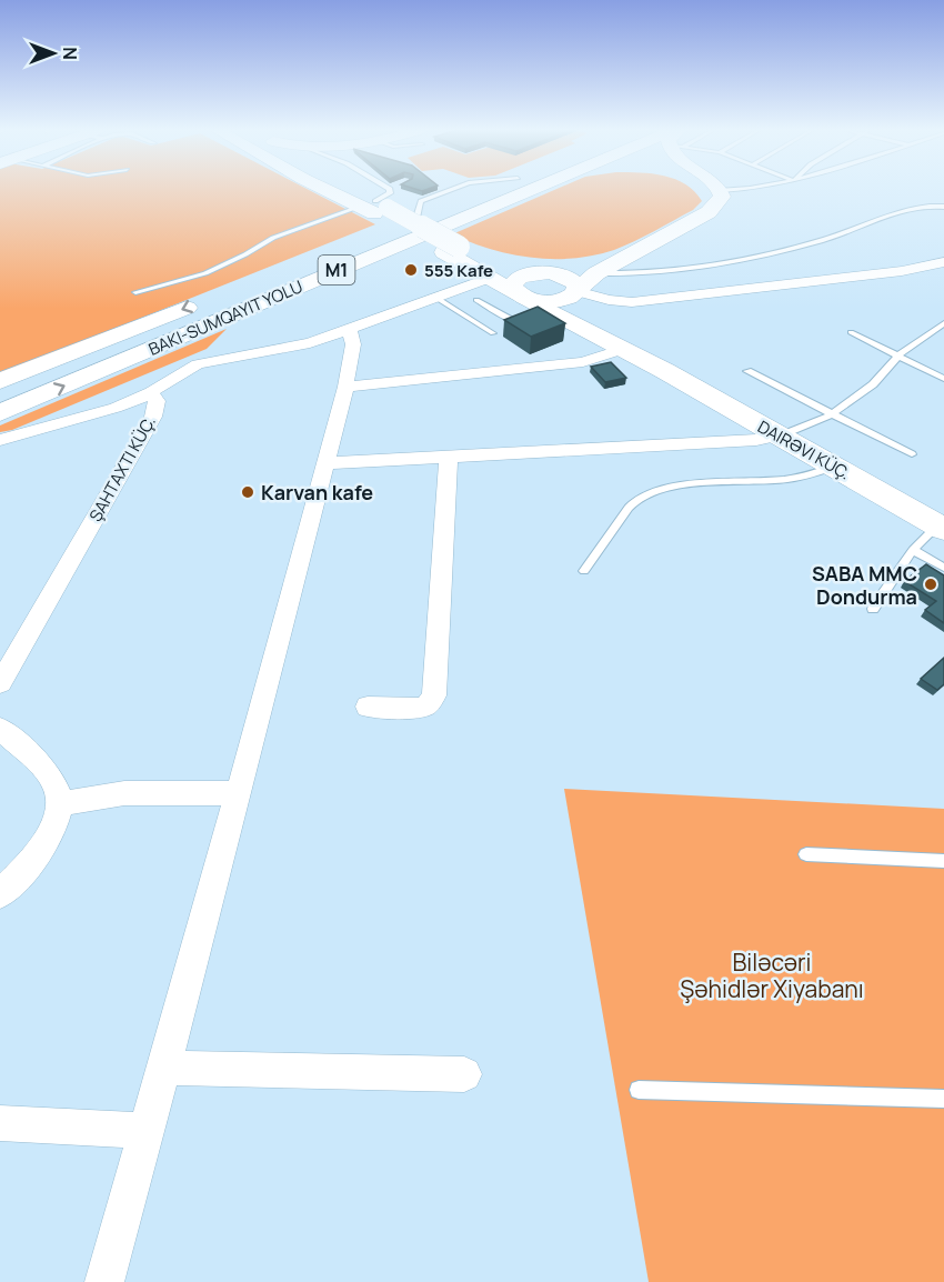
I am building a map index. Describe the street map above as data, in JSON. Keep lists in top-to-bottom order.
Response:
{
  "streets": {
    "main road": ["M1", "DAIRƏVI KÜÇ."]
  },
  "parks": ["Biləcəri Şəhidlər Xiyabanı"],
  "places": ["555 Kafe", "Karvan kafe", "SABA MMC Dondurma"],
  "north": "right"
}
